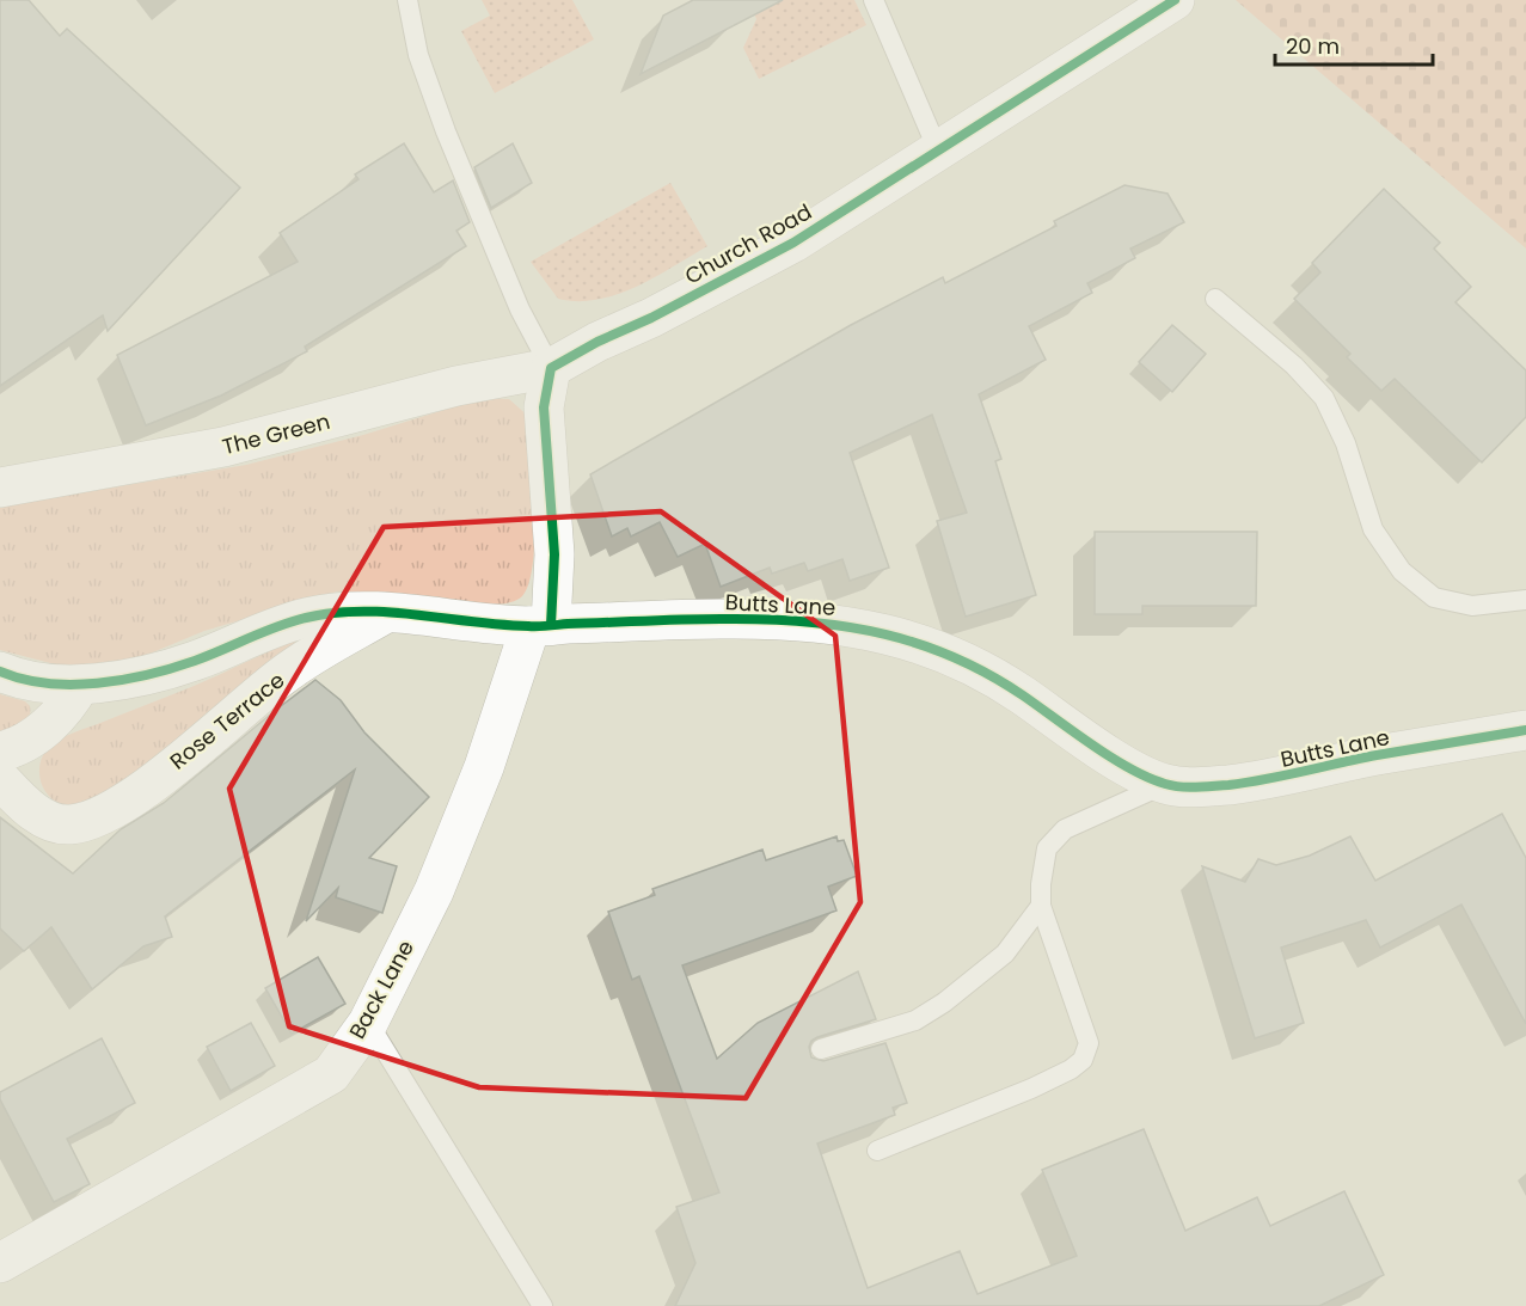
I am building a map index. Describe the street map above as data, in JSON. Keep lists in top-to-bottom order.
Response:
{
  "streets": {
    "street": [
      "Church Road",
      "The Green",
      "Butts Lane",
      "Rose Terrace",
      "Back Lane"
    ]
  },
  "crossings": [
    ["Church Road", "The Green"],
    ["Butts Lane", "Rose Terrace"],
    ["Butts Lane", "Back Lane"]
  ],
  "scale_bar": "20 m"
}
